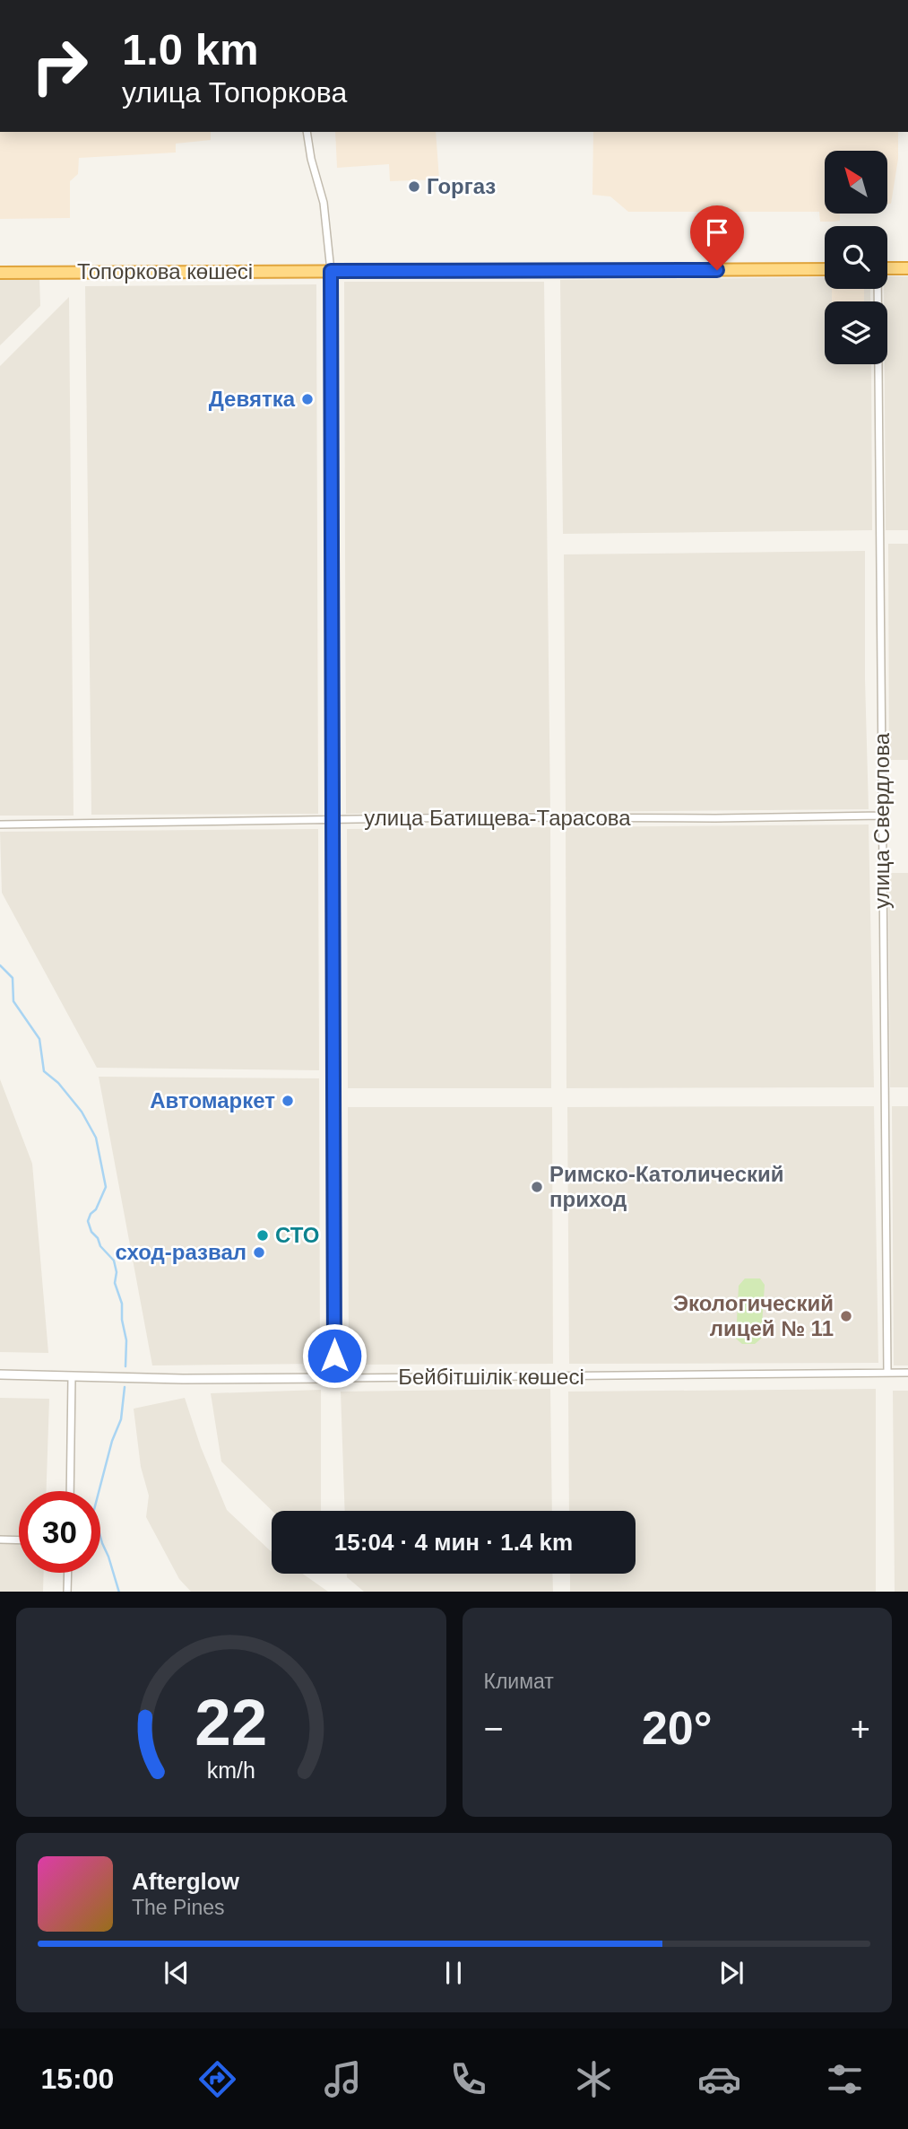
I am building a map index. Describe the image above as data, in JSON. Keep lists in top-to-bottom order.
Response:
{
  "streets": {
    "highway": ["Топоркова көшесі"],
    "street": ["улица Батищева-Тарасова", "улица Свердлова", "Бейбітшілік көшесі"]
  },
  "crossings": [
    ["улица Батищева-Тарасова", "улица Свердлова"],
    ["улица Свердлова", "Бейбітшілік көшесі"]
  ],
  "places": [
    "Горгаз",
    "Девятка",
    "Автомаркет",
    "Римско-Католический приход",
    "СТО",
    "сход-развал",
    "Экологический лицей № 11"
  ],
  "north": "top left",
  "page": {
    "turn": ["1.0 km", "улица Топоркова"],
    "limit": "30",
    "trip": "15:04 · 4 мин · 1.4 km",
    "tile": "Климат",
    "heat": ["−", "20°", "+"],
    "song": ["Afterglow", "The Pines"],
    "tabs": "15:00",
    "gauge": ["22", "km/h"]
  }
}
